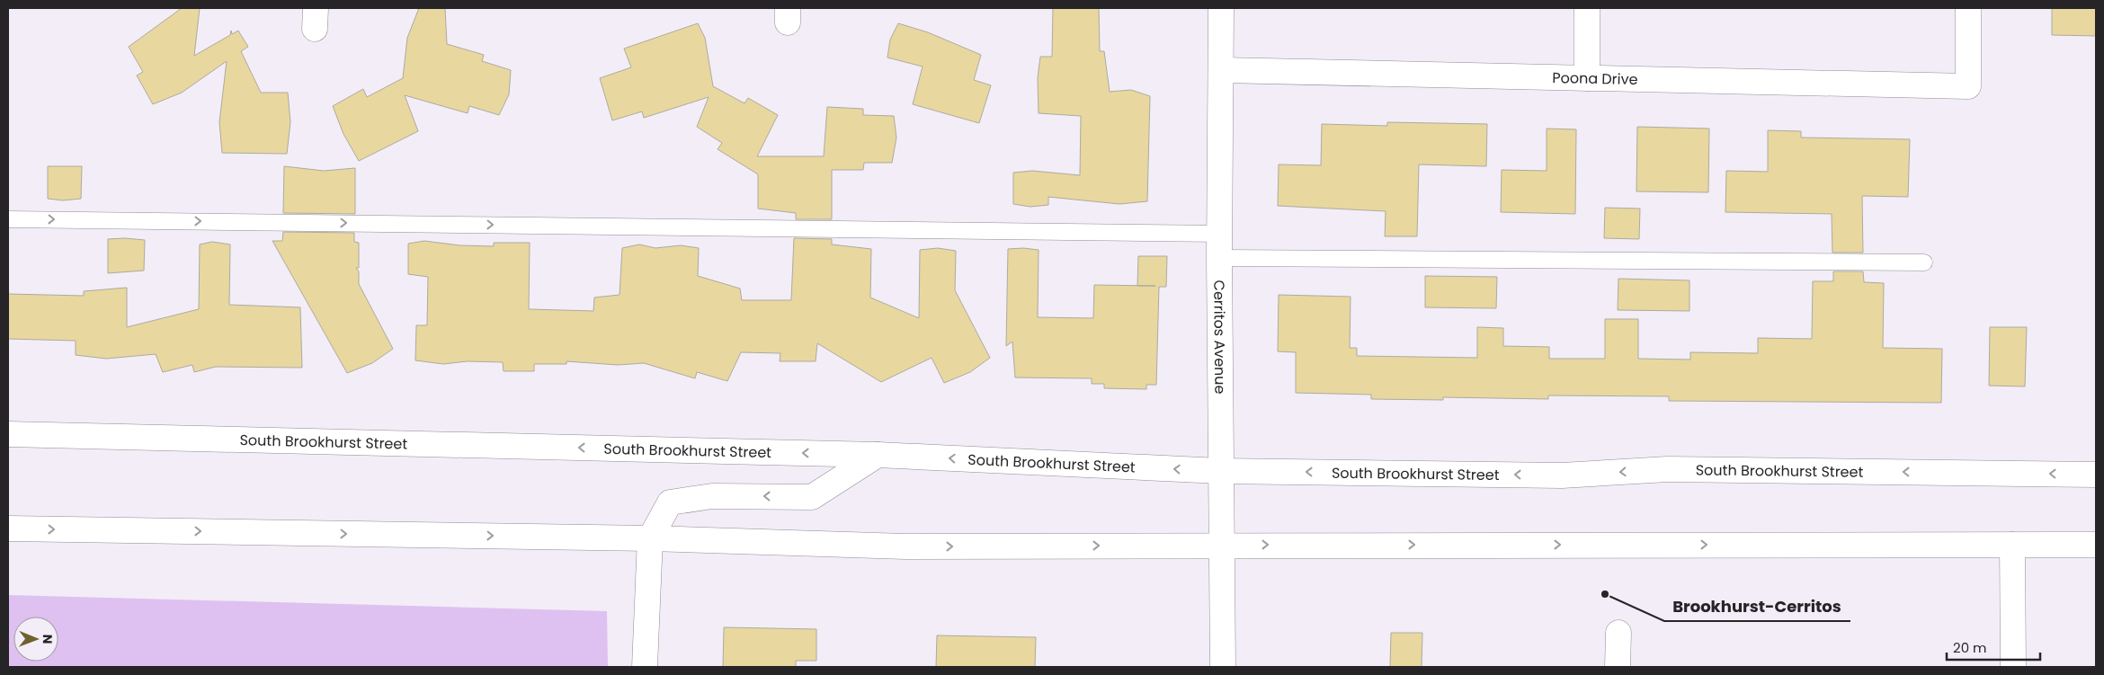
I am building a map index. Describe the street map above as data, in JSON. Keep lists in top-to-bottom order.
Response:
{
  "streets": {
    "main road": ["Poona Drive", "Cerritos Avenue", "South Brookhurst Street"]
  },
  "crossings": [
    ["Poona Drive", "Cerritos Avenue"],
    ["Cerritos Avenue", "South Brookhurst Street"]
  ],
  "places": ["Brookhurst-Cerritos"],
  "scale_bar": "20 m",
  "north": "right"
}
